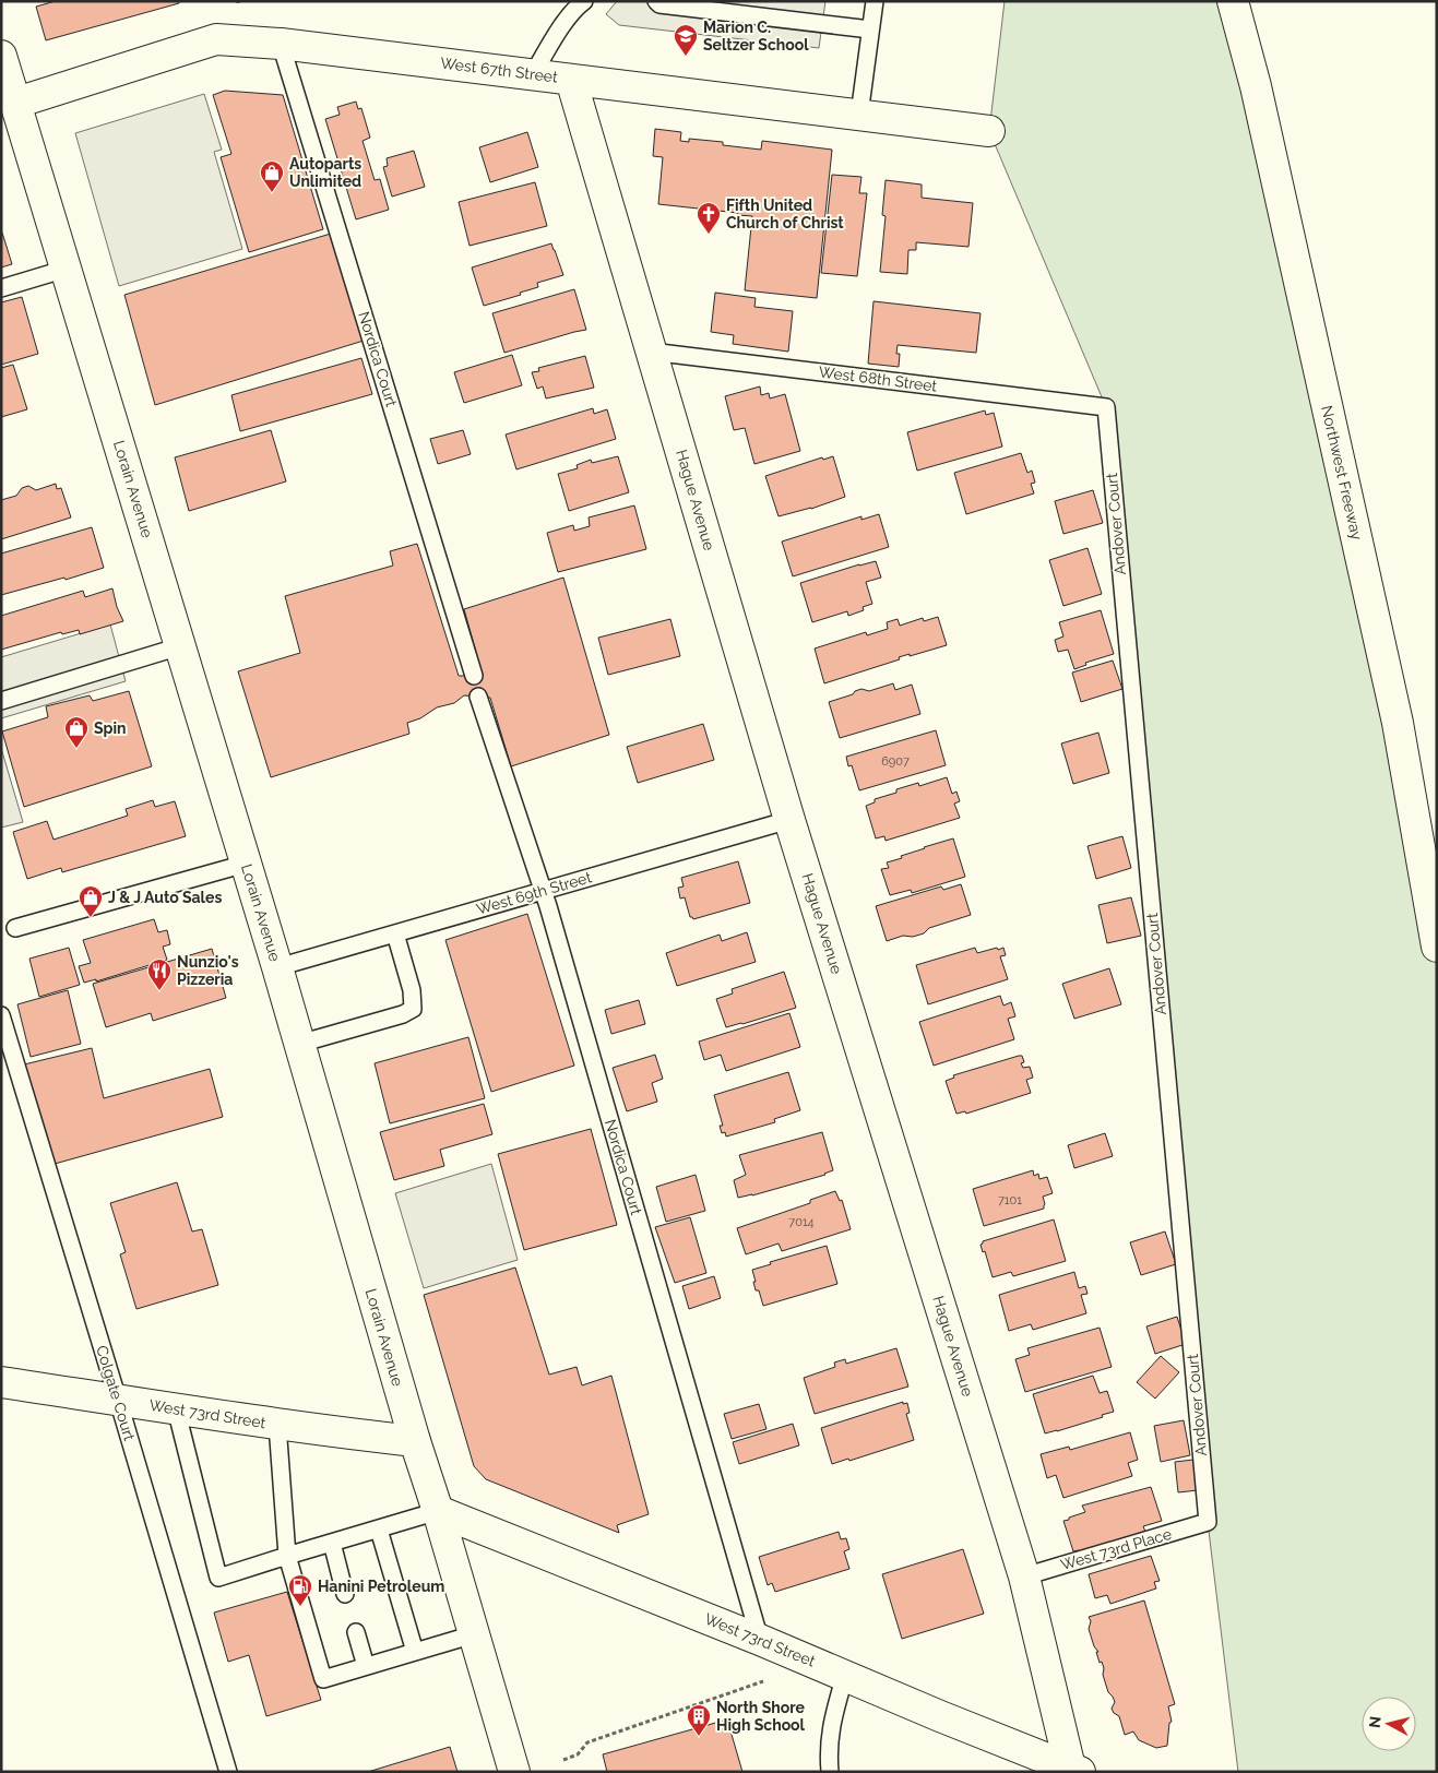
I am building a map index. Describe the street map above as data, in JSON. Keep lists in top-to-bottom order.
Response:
{
  "streets": {
    "main road": [
      "West 67th Street",
      "Northwest Freeway",
      "Lorain Avenue",
      "Hague Avenue",
      "West 73rd Street"
    ],
    "lane": [
      "Nordica Court",
      "West 68th Street",
      "Andover Court",
      "West 69th Street",
      "Colgate Court",
      "West 73rd Place"
    ]
  },
  "crossings": [
    ["West 67th Street", "Nordica Court"],
    ["West 67th Street", "Lorain Avenue"],
    ["West 67th Street", "Hague Avenue"],
    ["Nordica Court", "West 69th Street"],
    ["Nordica Court", "West 73rd Street"],
    ["West 68th Street", "Hague Avenue"],
    ["West 68th Street", "Andover Court"],
    ["Lorain Avenue", "West 69th Street"],
    ["Lorain Avenue", "West 73rd Street"],
    ["Hague Avenue", "West 69th Street"],
    ["Hague Avenue", "West 73rd Street"],
    ["Hague Avenue", "West 73rd Place"],
    ["Andover Court", "West 73rd Place"],
    ["Colgate Court", "West 73rd Street"]
  ],
  "places": {
    "school or university": ["Marion C. Seltzer School"],
    "shop": ["Autoparts Unlimited", "Spin", "J & J Auto Sales"],
    "church": ["Fifth United Church of Christ"],
    "restaurant": ["Nunzio's Pizzeria"],
    "fuel station": ["Hanini Petroleum"],
    "building": ["North Shore High School"]
  },
  "house_numbers": ["6907", "7101", "7014"],
  "north": "left"
}
